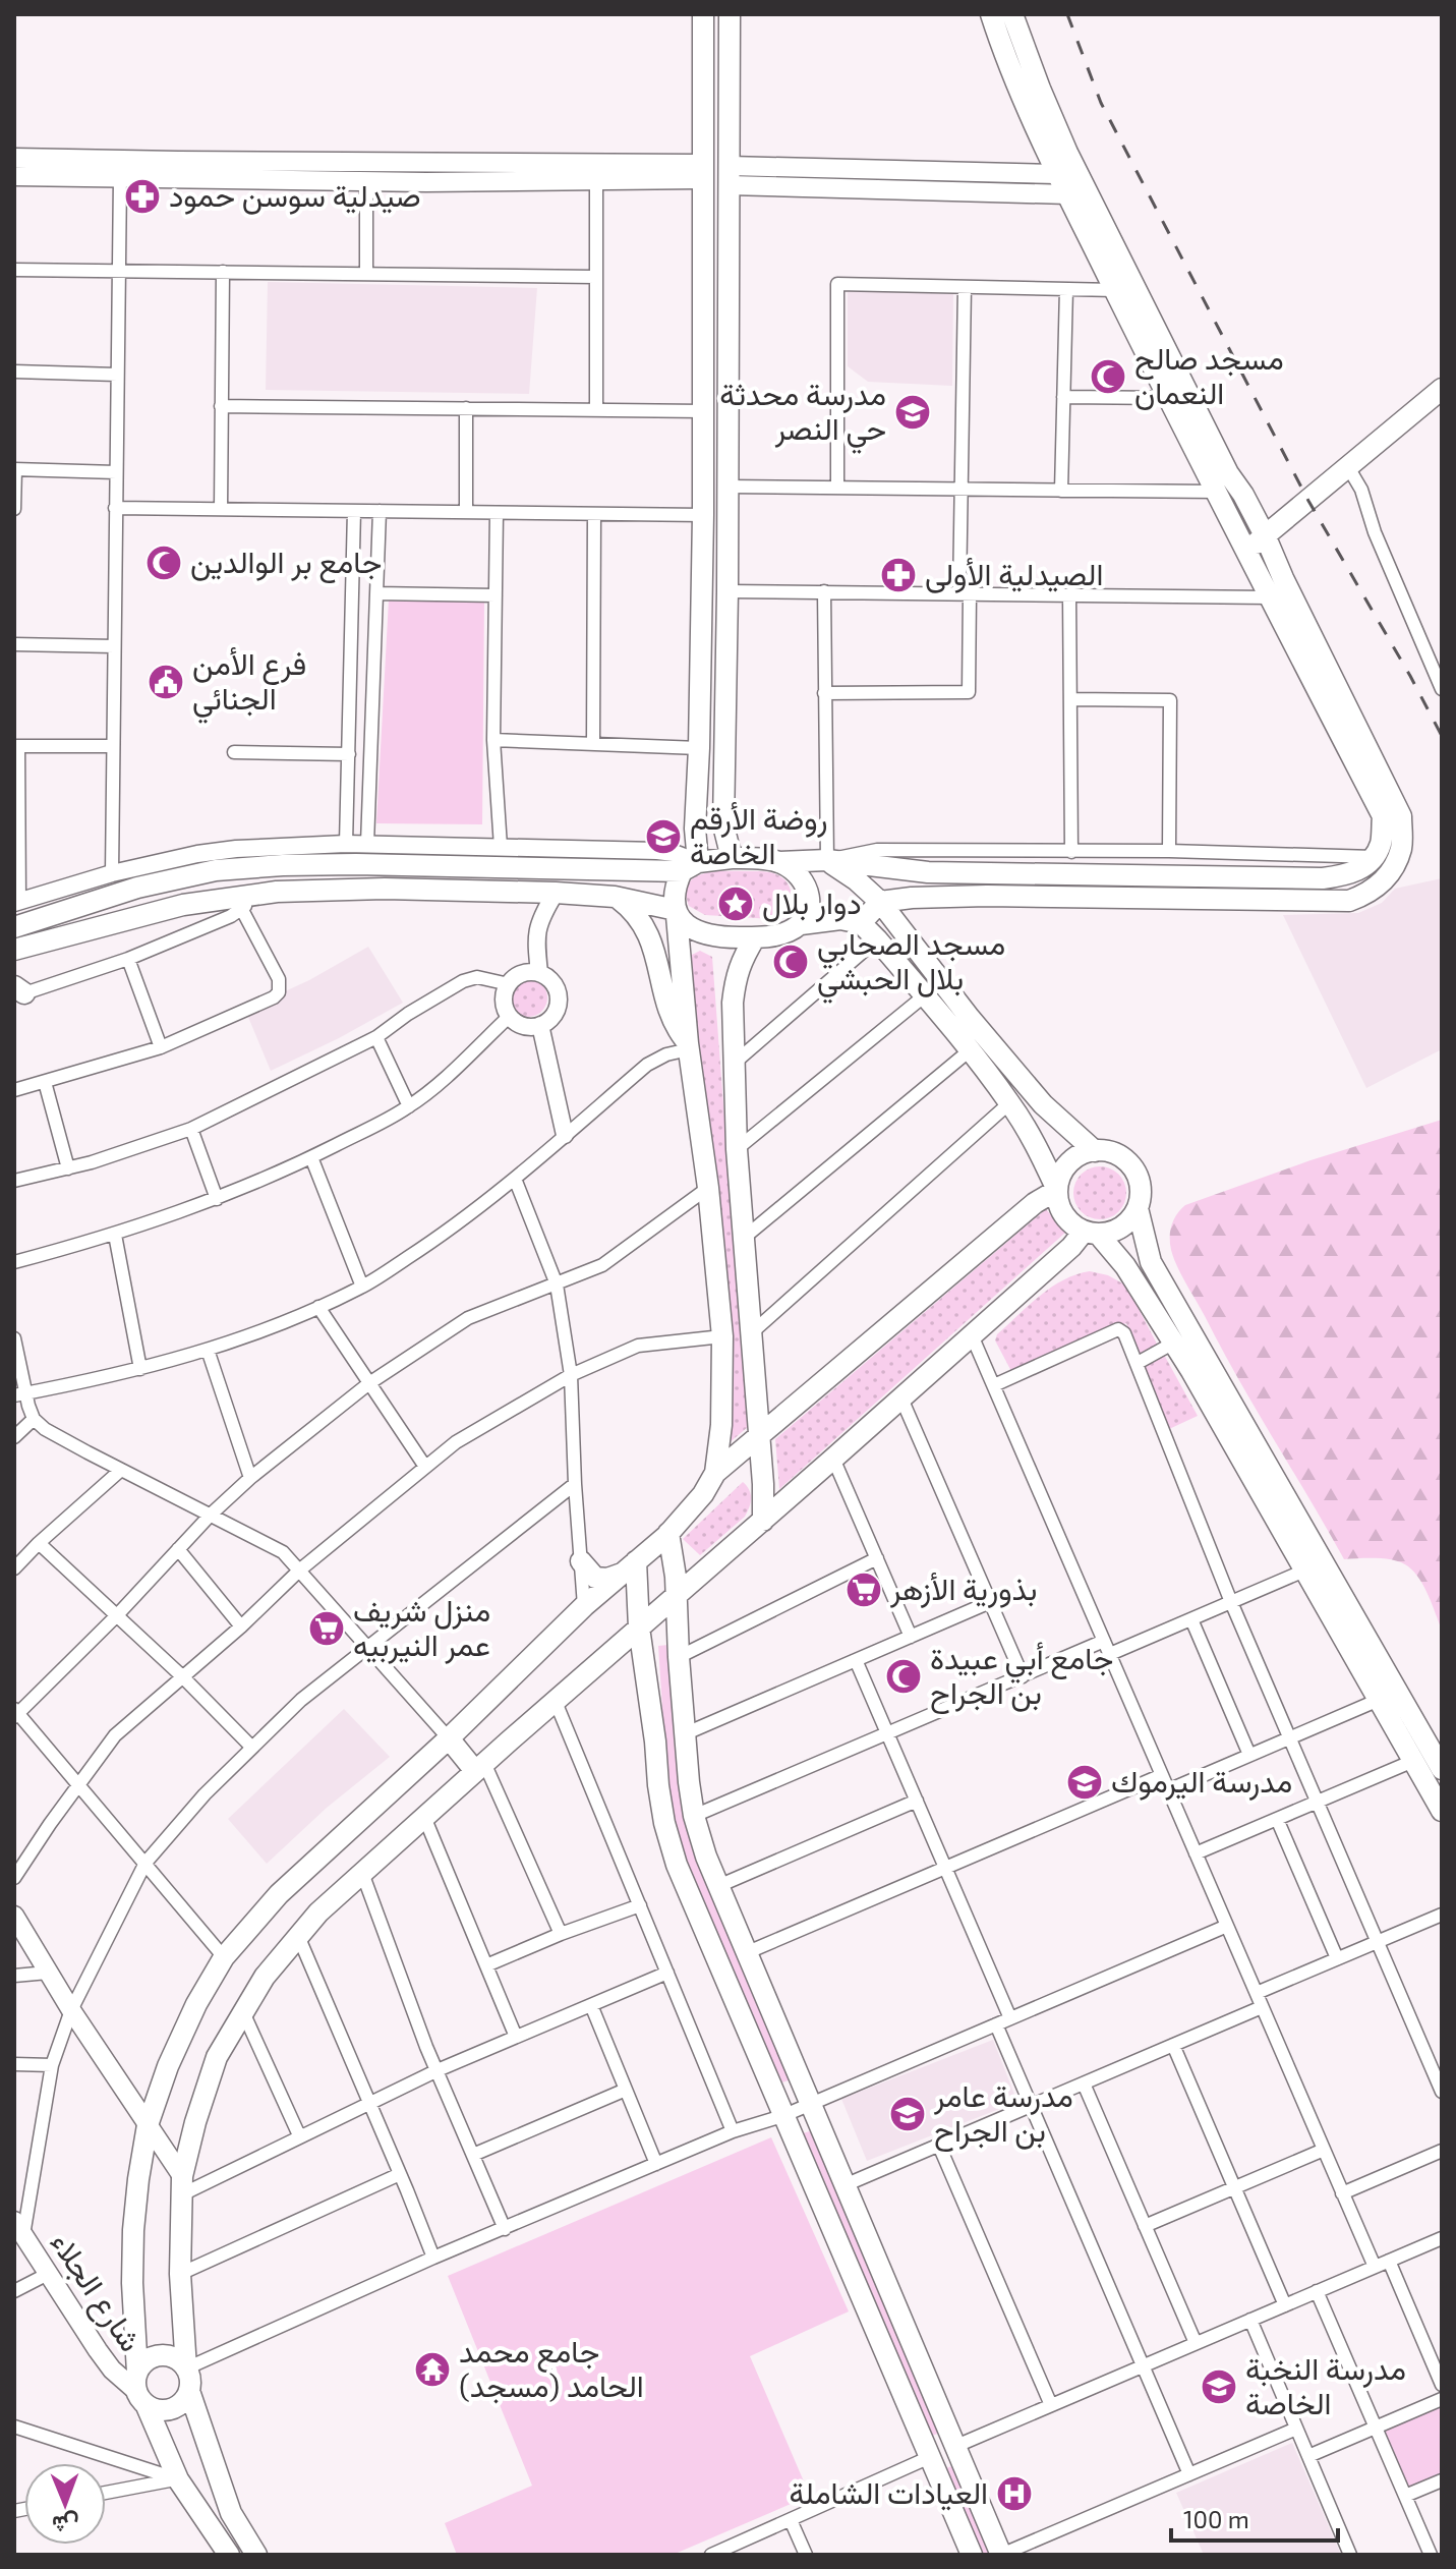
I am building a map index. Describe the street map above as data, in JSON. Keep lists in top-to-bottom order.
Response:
{
  "streets": {
    "main road": ["شارع الجلاء"]
  },
  "places": {
    "pharmacy": ["صيدلية سوسن حمود", "الصيدلية الأولى"],
    "mosque": [
      "مسجد صالح النعمان",
      "جامع بر الوالدين",
      "مسجد الصحابي بلال الحبشي",
      "جامع أبي عبيدة بن الجراح"
    ],
    "school or university": [
      "مدرسة محدثة حي النصر",
      "روضة الأرقم الخاصة",
      "مدرسة اليرموك",
      "مدرسة عامر بن الجراح",
      "مدرسة النخبة الخاصة"
    ],
    "public building": ["فرع الأمن الجنائي"],
    "place": ["دوار بلال"],
    "supermarket": ["بذورية الأزهر", "منزل شريف عمر النيربيه"],
    "temple": ["جامع محمد الحامد (مسجد)"],
    "hospital": ["العيادات الشاملة"]
  },
  "scale_bar": "100 m",
  "north": "bottom"
}
